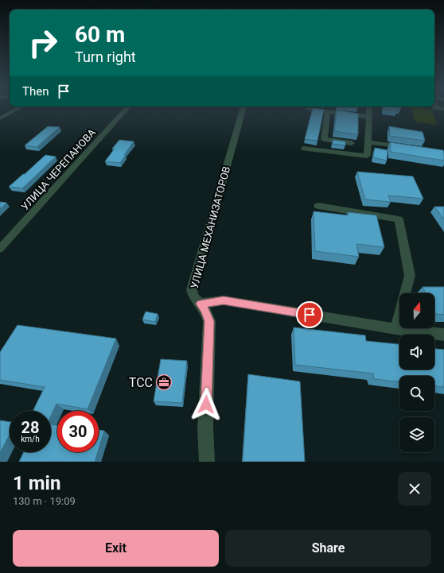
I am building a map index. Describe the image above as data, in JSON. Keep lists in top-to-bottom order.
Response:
{
  "streets": {
    "street": ["УЛИЦА ЧЕРЕПАНОВА", "УЛИЦА МЕХАНИЗАТОРОВ"]
  },
  "places": {
    "office": ["ТСС"]
  },
  "north": "top",
  "page": {
    "turn": ["60 m", "Turn right"],
    "then": "Then",
    "speed": "28 km/h",
    "limit": "30",
    "heading": ["1 min", "130 m · 19:09"],
    "buttons": ["Exit", "Share"]
  }
}
